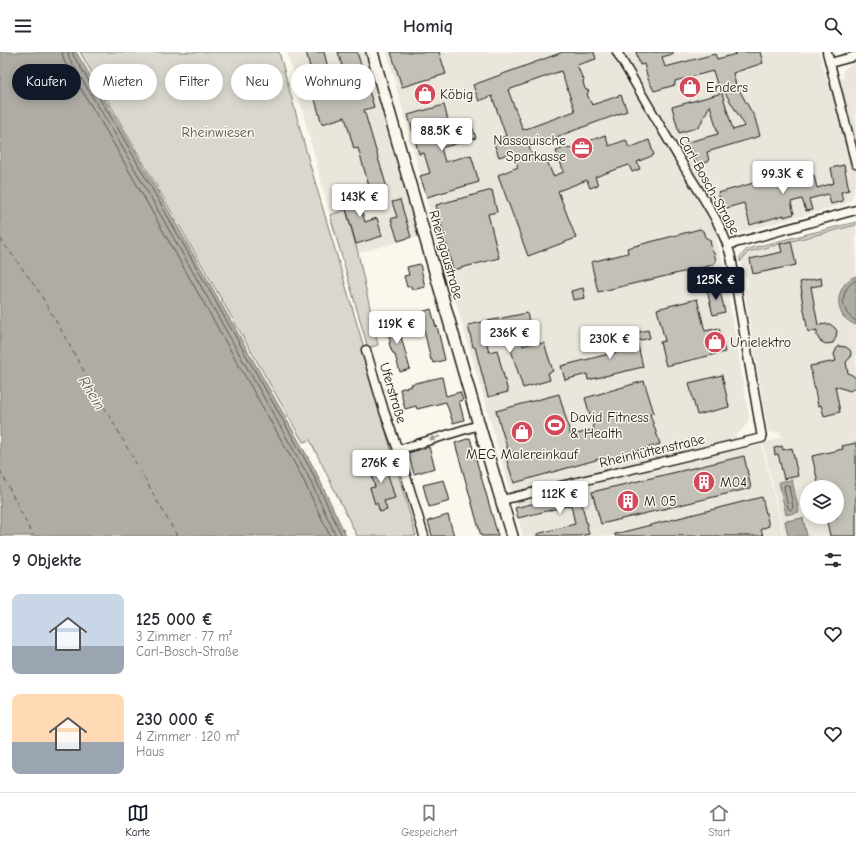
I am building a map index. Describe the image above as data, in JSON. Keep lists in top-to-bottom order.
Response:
{
  "streets": {
    "street": [
      "Carl-Bosch-Straße",
      "Rheingaustraße",
      "Uferstraße",
      "Rheinhüttenstraße"
    ]
  },
  "crossings": [
    ["Carl-Bosch-Straße", "Rheinhüttenstraße"],
    ["Rheingaustraße", "Rheinhüttenstraße"]
  ],
  "water": ["Rhein"],
  "parks": ["Rheinwiesen"],
  "places": {
    "shop": [
      "Enders",
      "Köbig",
      "Unielektro",
      "MEG Malereinkauf"
    ],
    "office": ["Nassauische Sparkasse"],
    "sports": ["David Fitness & Health"],
    "building": ["M04", "M 05"]
  },
  "page": {
    "header": "Homiq",
    "chip": [
      "Kaufen",
      "Mieten",
      "Filter",
      "Neu",
      "Wohnung"
    ],
    "price": [
      "88.5K €",
      "99.3K €",
      "143K €",
      "125K €",
      "119K €",
      "236K €",
      "230K €",
      "276K €",
      "112K €"
    ],
    "heading": "9 Objekte",
    "list": [
      {
        "name": "125 000 €",
        "note": "3 Zimmer · 77 m² · Carl-Bosch-Straße"
      },
      {
        "name": "230 000 €",
        "note": "4 Zimmer · 120 m² · Haus"
      }
    ],
    "tabs": ["Karte", "Gespeichert", "Start"]
  }
}
